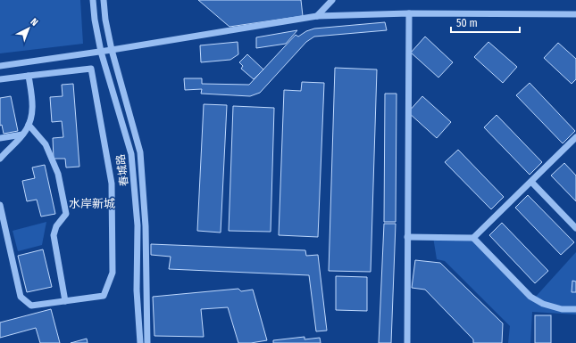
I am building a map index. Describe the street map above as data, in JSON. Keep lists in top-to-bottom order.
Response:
{
  "streets": {
    "street": ["春城路"]
  },
  "districts": ["水岸新城"],
  "scale_bar": "50 m",
  "north": "top right"
}
